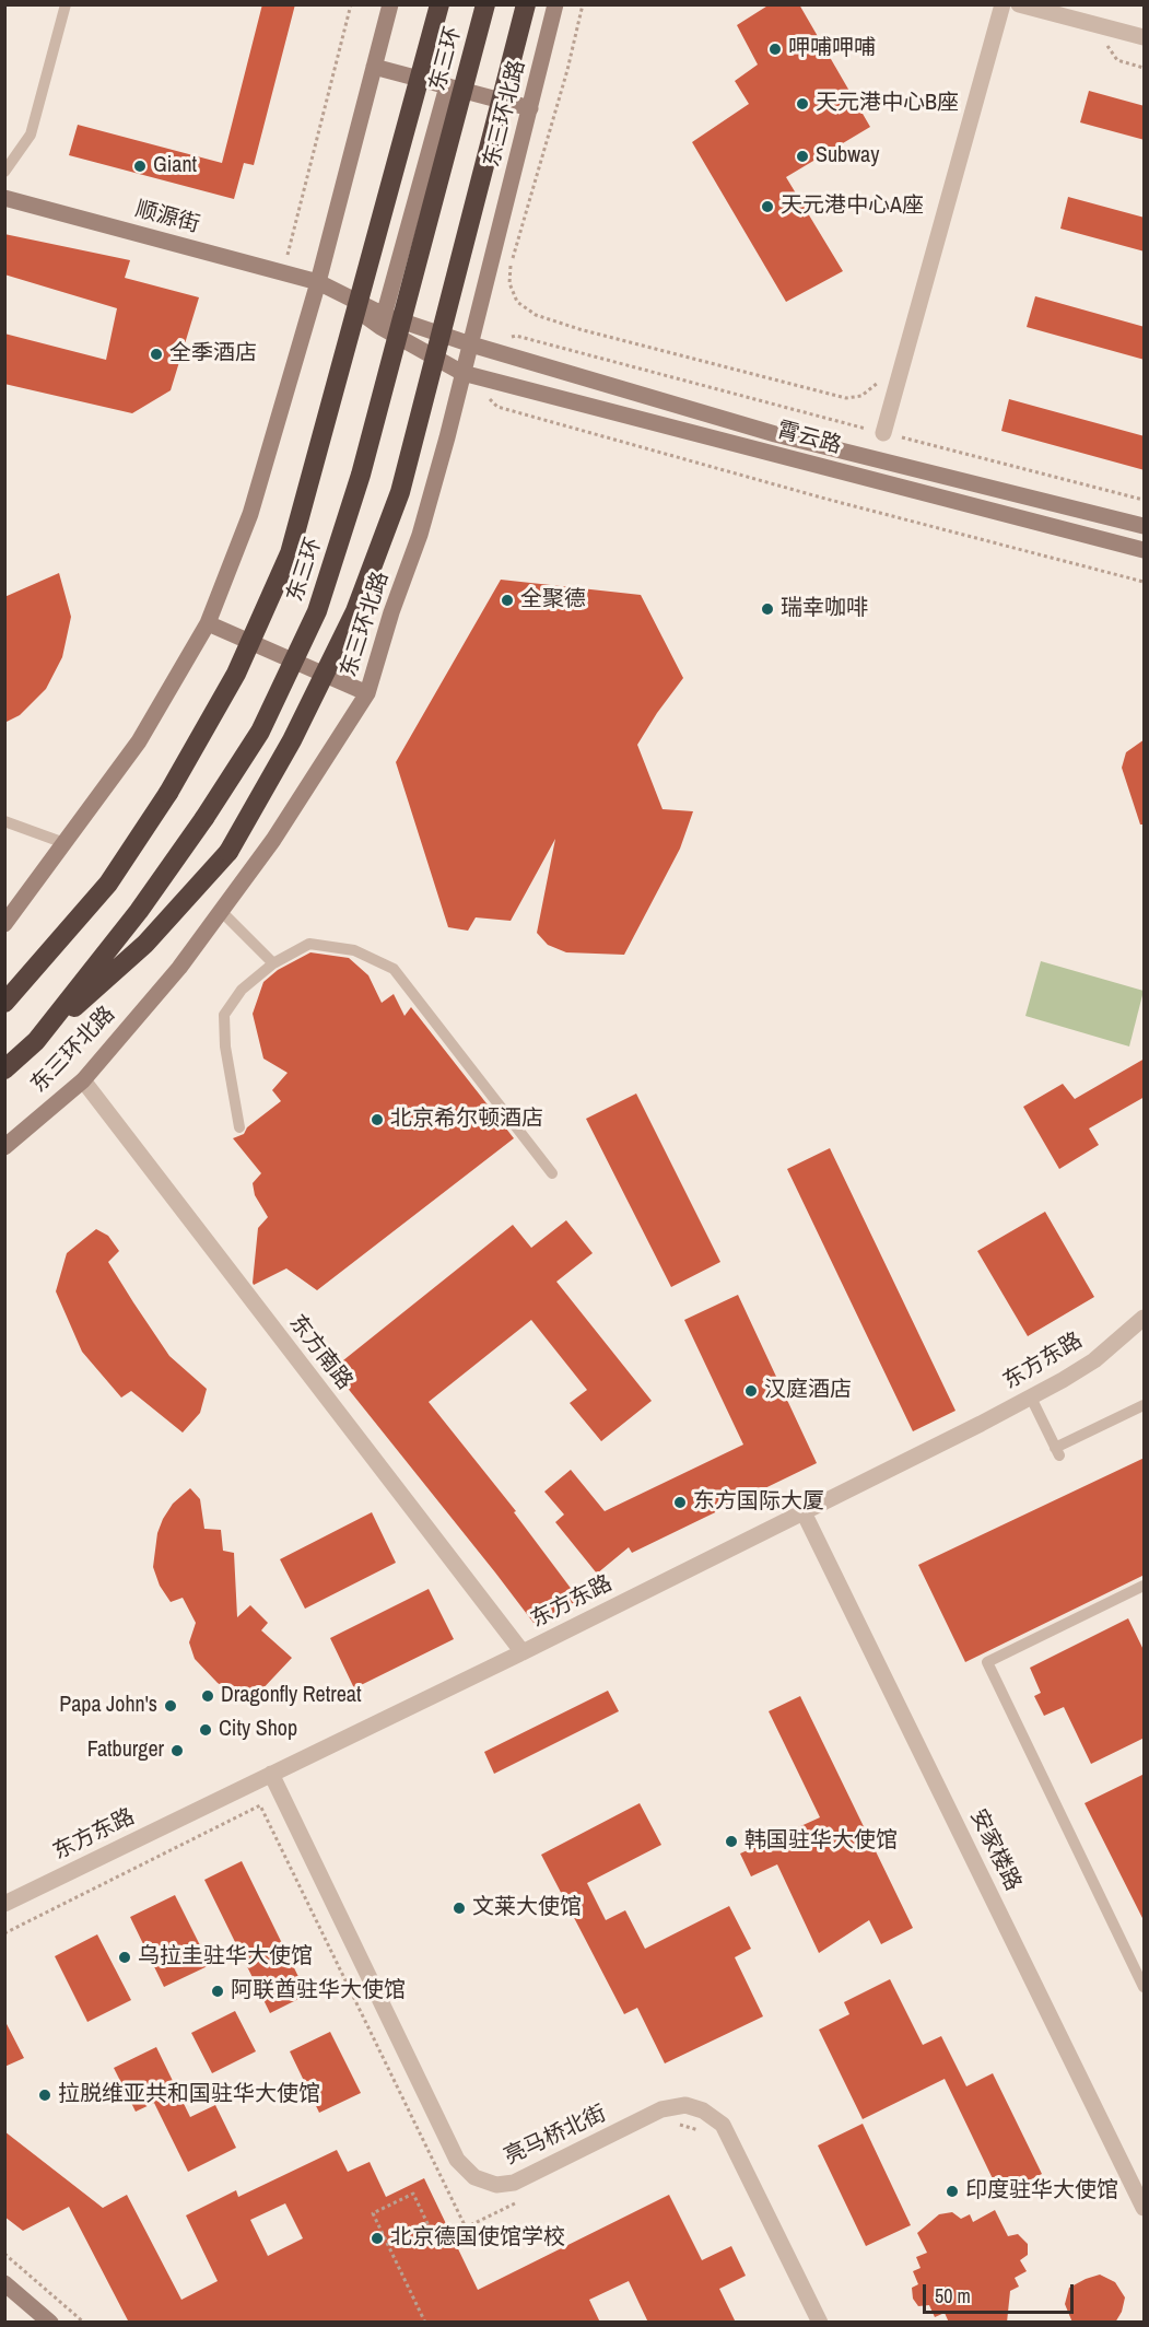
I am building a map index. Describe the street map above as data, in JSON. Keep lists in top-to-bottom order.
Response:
{
  "streets": {
    "highway": ["东三环"],
    "street": [
      "东三环北路",
      "顺源街",
      "霄云路",
      "东方南路",
      "东方东路",
      "安家楼路",
      "亮马桥北街"
    ]
  },
  "crossings": [
    ["东三环北路", "霄云路"],
    ["东三环北路", "东方南路"],
    ["东方南路", "东方东路"],
    ["东方东路", "安家楼路"],
    ["东方东路", "亮马桥北街"]
  ],
  "places": [
    "呷哺呷哺",
    "天元港中心B座",
    "Subway",
    "Giant",
    "天元港中心A座",
    "全季酒店",
    "全聚德",
    "瑞幸咖啡",
    "北京希尔顿酒店",
    "汉庭酒店",
    "东方国际大厦",
    "Dragonfly Retreat",
    "Papa John's",
    "City Shop",
    "Fatburger",
    "韩国驻华大使馆",
    "文莱大使馆",
    "乌拉圭驻华大使馆",
    "阿联酋驻华大使馆",
    "拉脱维亚共和国驻华大使馆",
    "印度驻华大使馆",
    "北京德国使馆学校"
  ],
  "scale_bar": "50 m"
}
